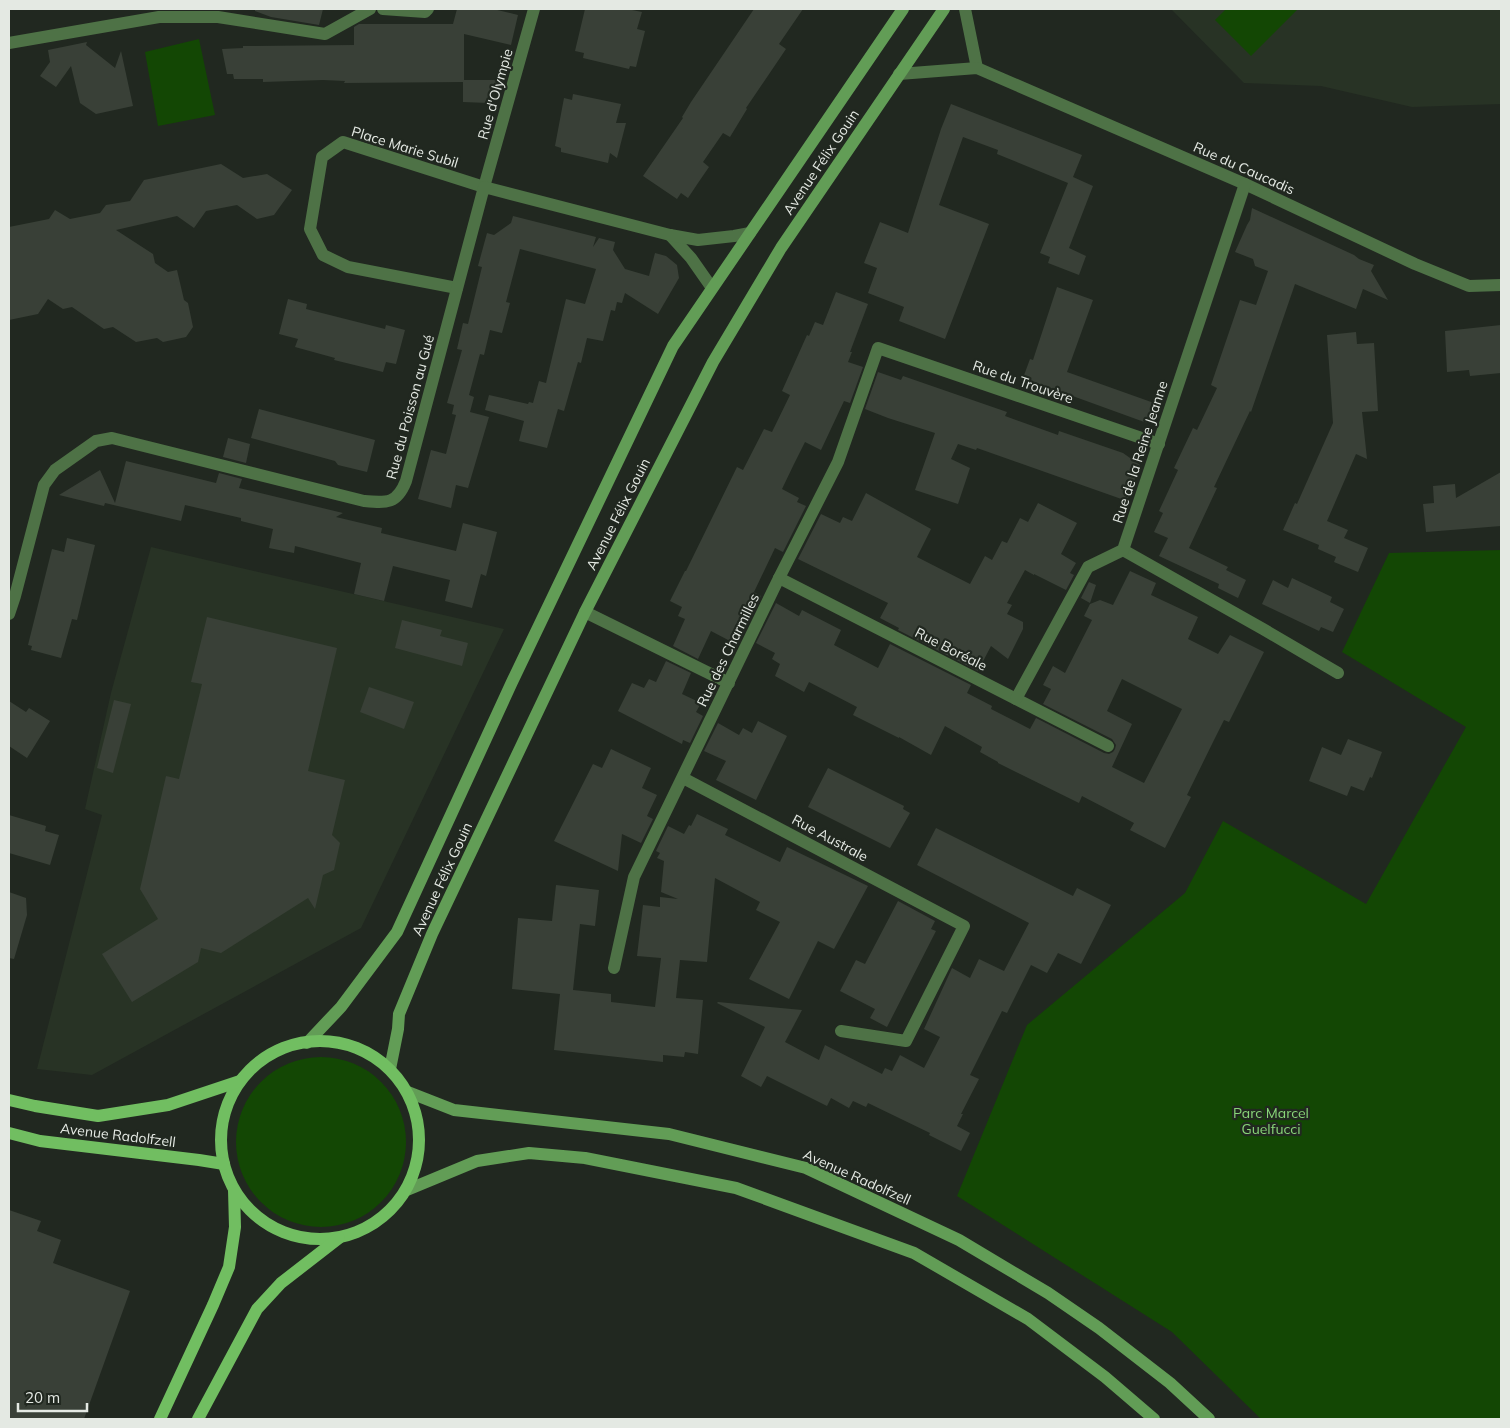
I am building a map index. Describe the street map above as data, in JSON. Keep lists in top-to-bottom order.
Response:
{
  "streets": {
    "main road": ["Avenue Félix Gouin", "Avenue Radolfzell"],
    "street": [
      "Rue d'Olympie",
      "Place Marie Subil",
      "Rue du Caucadis",
      "Rue du Trouvère",
      "Rue du Poisson au Gué",
      "Rue de la Reine Jeanne",
      "Rue Boréale",
      "Rue des Charmilles",
      "Rue Australe"
    ]
  },
  "crossings": [
    ["Rue d'Olympie", "Place Marie Subil"],
    ["Rue d'Olympie", "Rue du Poisson au Gué"],
    ["Place Marie Subil", "Rue du Poisson au Gué"],
    ["Avenue Félix Gouin", "Rue du Caucadis"],
    ["Rue du Caucadis", "Rue de la Reine Jeanne"],
    ["Rue du Trouvère", "Rue de la Reine Jeanne"],
    ["Rue du Trouvère", "Rue des Charmilles"],
    ["Rue Boréale", "Rue des Charmilles"],
    ["Rue des Charmilles", "Rue Australe"]
  ],
  "parks": ["Parc Marcel Guelfucci"],
  "scale_bar": "20 m"
}
